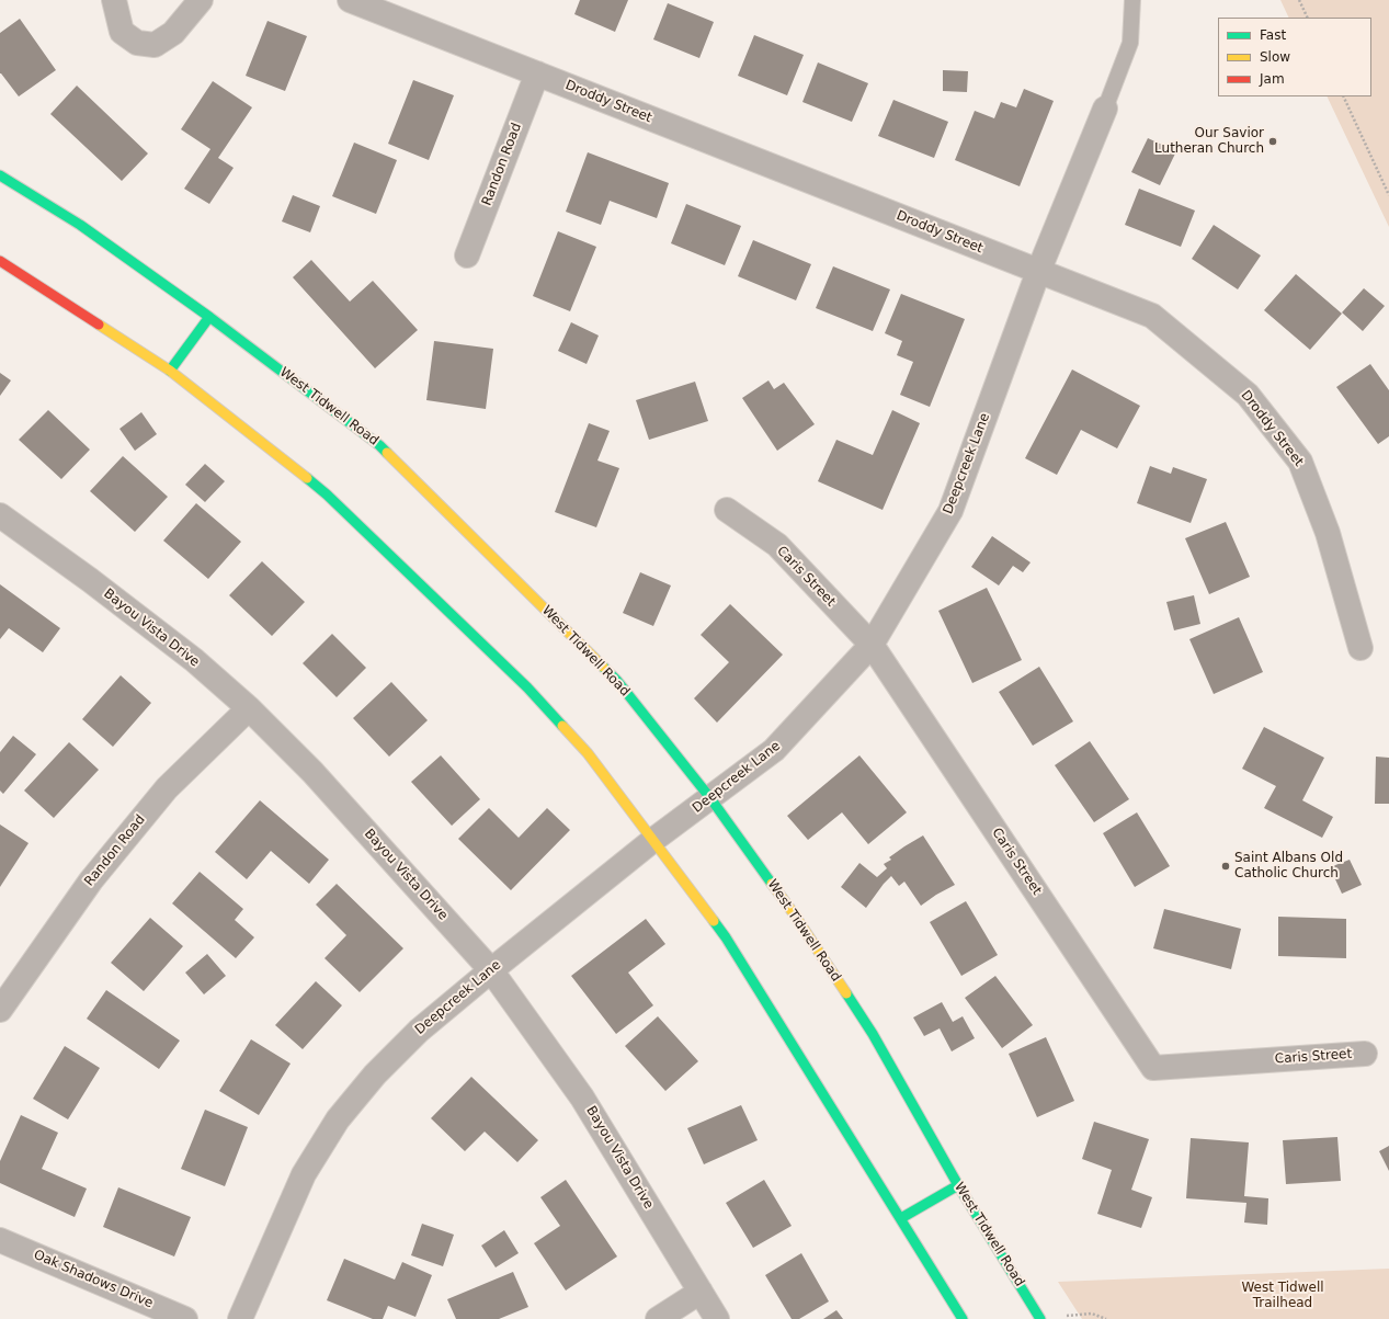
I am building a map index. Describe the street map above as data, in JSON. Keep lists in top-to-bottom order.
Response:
{
  "streets": {
    "main road": ["West Tidwell Road"],
    "street": [
      "Droddy Street",
      "Randon Road",
      "Deepcreek Lane",
      "Caris Street",
      "Bayou Vista Drive",
      "Oak Shadows Drive"
    ]
  },
  "crossings": [
    ["Droddy Street", "Randon Road"],
    ["Droddy Street", "Deepcreek Lane"],
    ["Randon Road", "Bayou Vista Drive"],
    ["West Tidwell Road", "Deepcreek Lane"],
    ["Deepcreek Lane", "Caris Street"],
    ["Deepcreek Lane", "Bayou Vista Drive"]
  ],
  "parks": ["West Tidwell Trailhead"],
  "places": ["Our Savior Lutheran Church", "Saint Albans Old Catholic Church"],
  "legend": ["Fast", "Slow", "Jam"]
}
